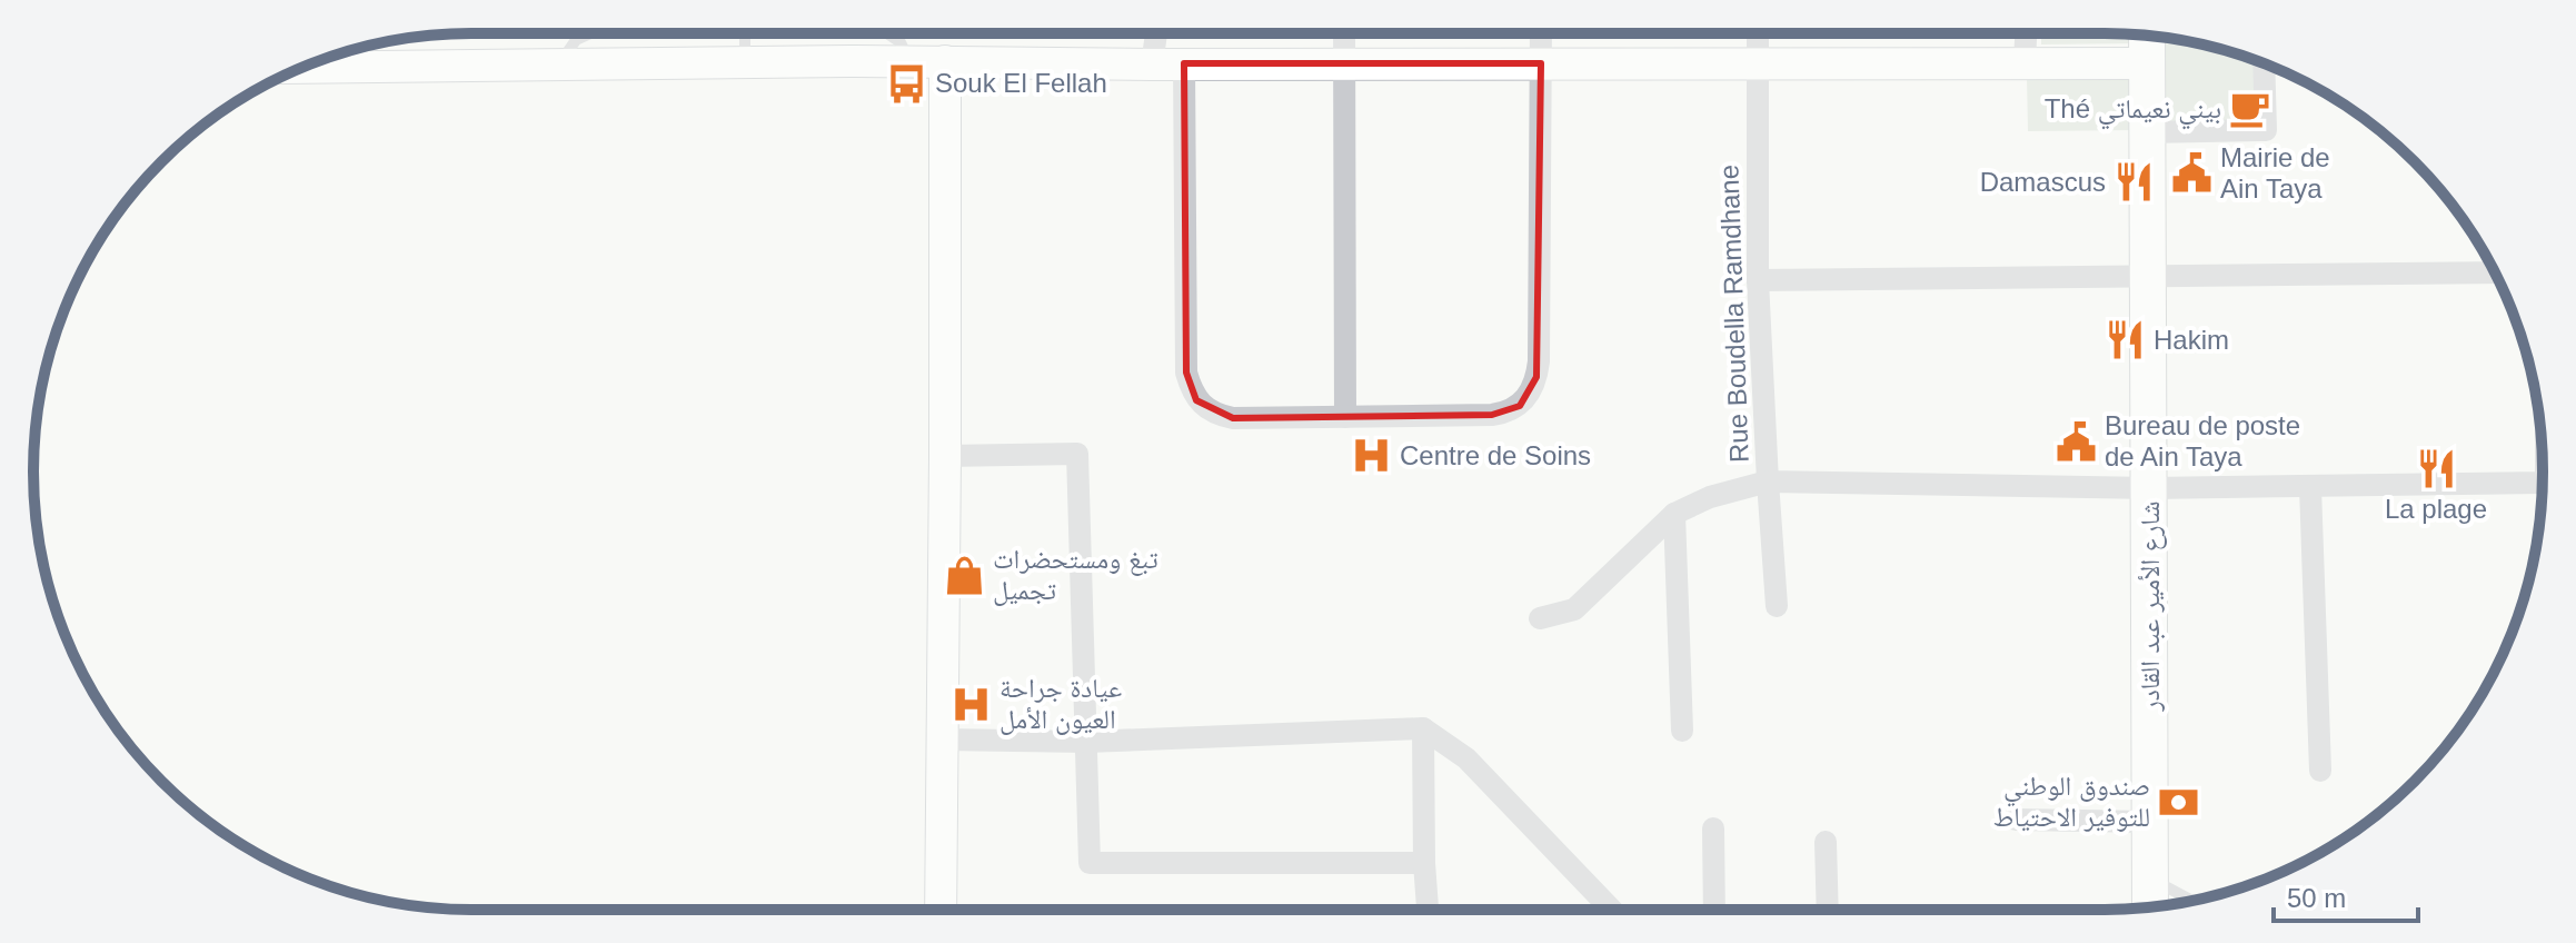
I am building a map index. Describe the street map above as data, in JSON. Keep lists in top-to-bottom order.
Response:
{
  "streets": {
    "main road": ["شارع الأمير عبد القادر"],
    "street": ["Rue Boudella Ramdhane"]
  },
  "crossings": [
    ["Rue Boudella Ramdhane", "شارع الأمير عبد القادر"]
  ],
  "places": {
    "bus stop": ["Souk El Fellah"],
    "cafe": ["Thé بيني نعيماتي"],
    "public building": ["Mairie de Ain Taya", "Bureau de poste de Ain Taya"],
    "restaurant": ["Damascus", "Hakim", "La plage"],
    "hospital": ["Centre de Soins", "عيادة جراحة العيون الأمل"],
    "shop": ["تبغ ومستحضرات تجميل"],
    "bank": ["صندوق الوطني للتوفير الاحتياط"]
  },
  "scale_bar": "50 m"
}
